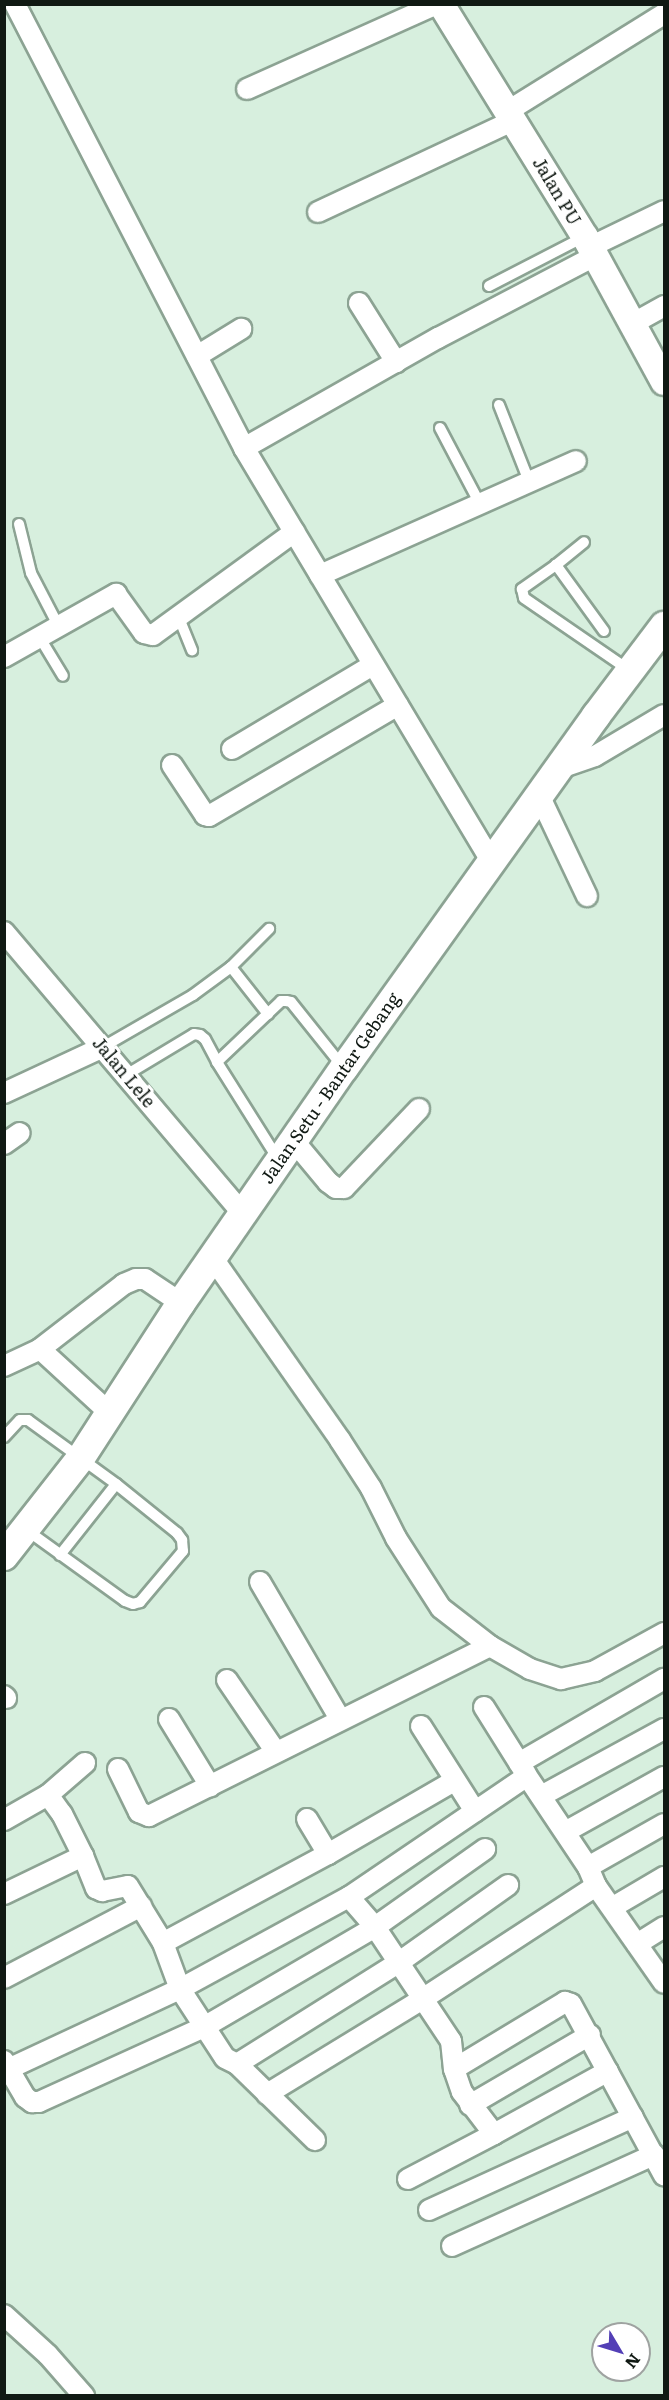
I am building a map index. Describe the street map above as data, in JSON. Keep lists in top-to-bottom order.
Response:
{
  "streets": {
    "main road": ["Jalan Setu - Bantar Gebang"],
    "street": ["Jalan PU", "Jalan Lele"]
  },
  "crossings": [
    ["Jalan Lele", "Jalan Setu - Bantar Gebang"]
  ],
  "north": "bottom right"
}
